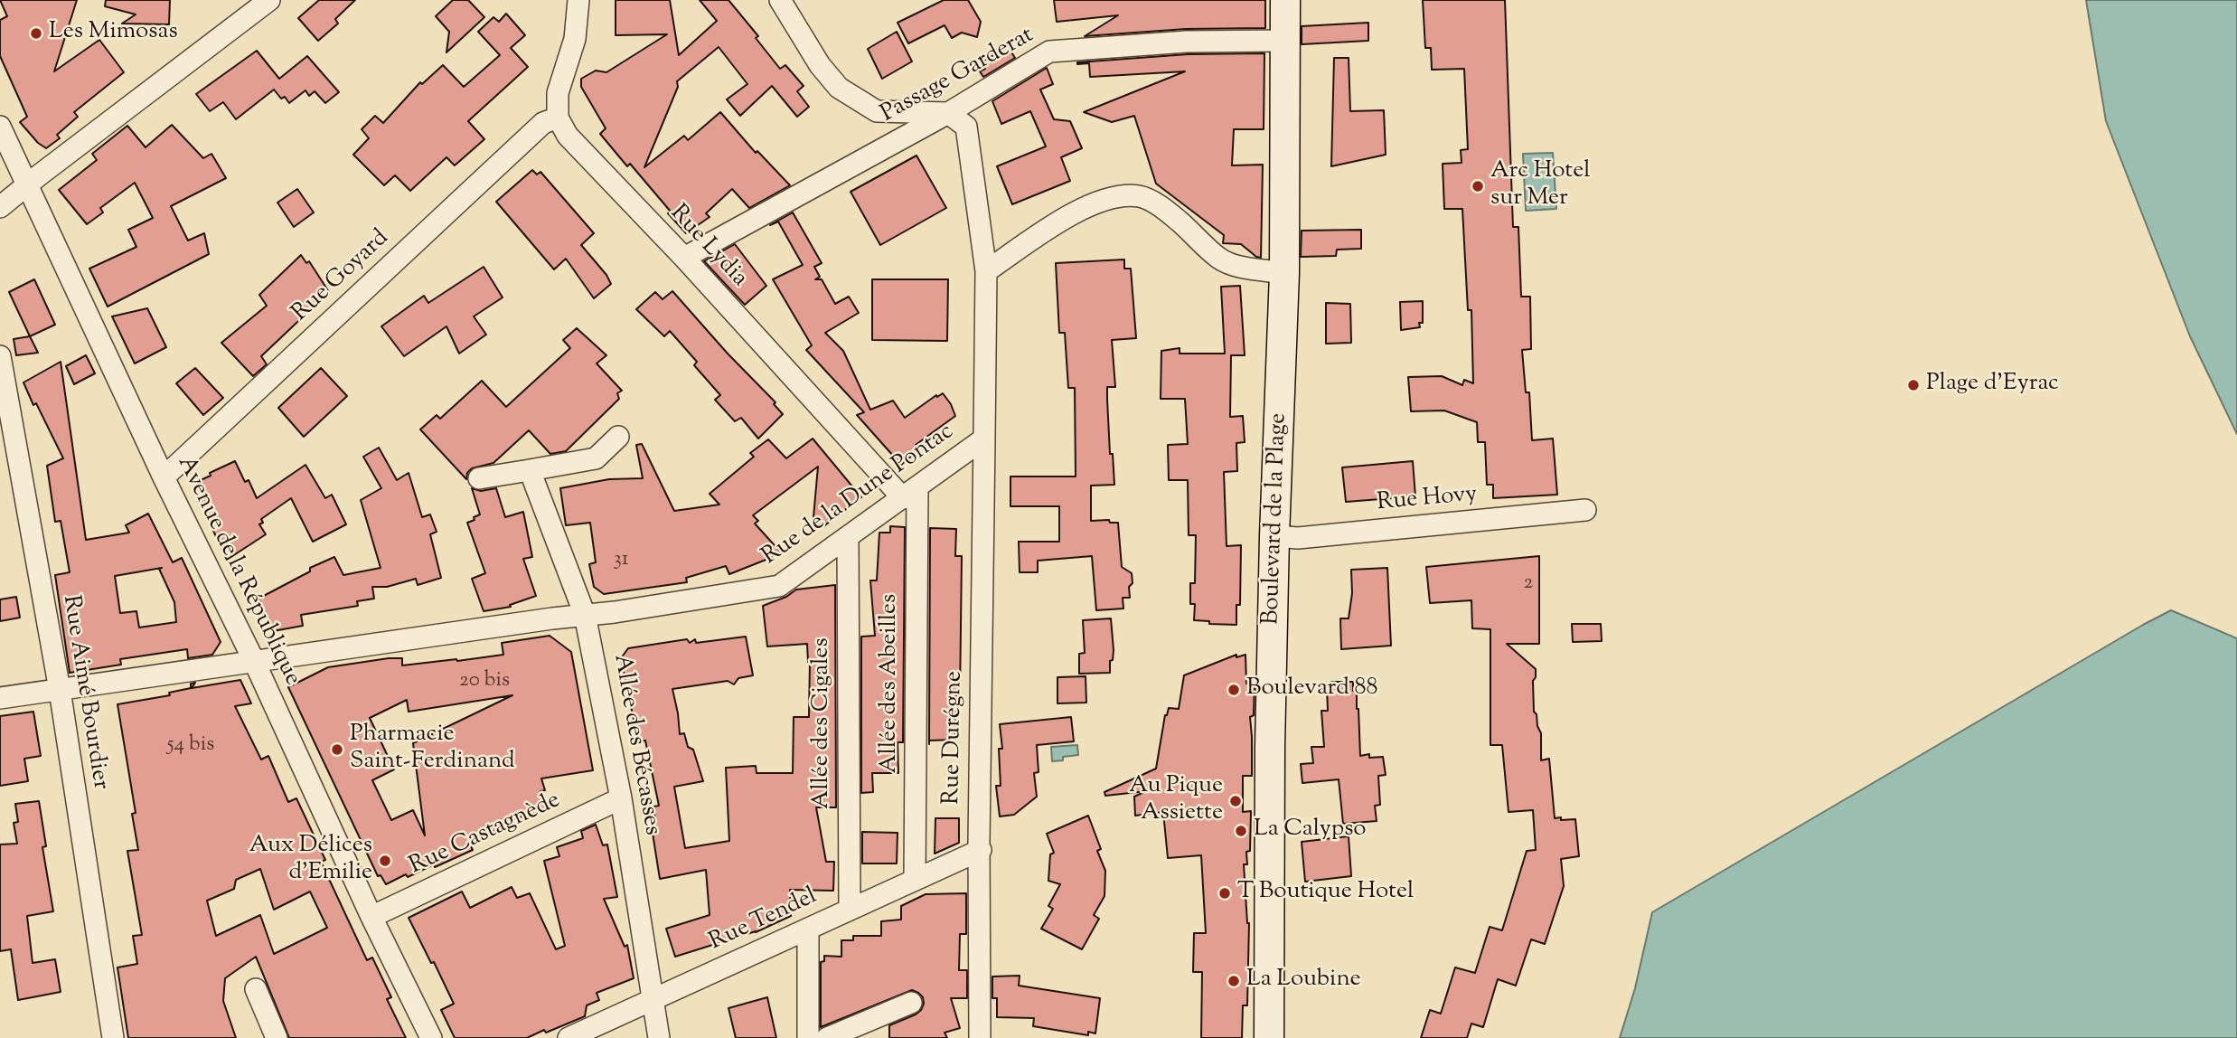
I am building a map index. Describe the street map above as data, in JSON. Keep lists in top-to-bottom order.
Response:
{
  "streets": {
    "main road": ["Boulevard de la Plage"],
    "street": [
      "Passage Garderat",
      "Rue Lydia",
      "Rue Goyard",
      "Rue de la Dune Pontac",
      "Rue Hovy",
      "Avenue de la République",
      "Allée des Abeilles",
      "Rue Aimé Bourdier",
      "Allée des Cigales",
      "Rue Durégne",
      "Allée des Bécasses",
      "Rue Castagnède",
      "Rue Tendel"
    ]
  },
  "crossings": [
    ["Passage Garderat", "Rue Lydia"],
    ["Passage Garderat", "Rue de la Dune Pontac"],
    ["Passage Garderat", "Boulevard de la Plage"],
    ["Rue Lydia", "Rue Goyard"],
    ["Rue Lydia", "Rue de la Dune Pontac"],
    ["Rue Lydia", "Allée des Abeilles"],
    ["Rue Goyard", "Avenue de la République"],
    ["Rue de la Dune Pontac", "Avenue de la République"],
    ["Rue de la Dune Pontac", "Allée des Abeilles"],
    ["Rue de la Dune Pontac", "Rue Aimé Bourdier"],
    ["Rue de la Dune Pontac", "Allée des Cigales"],
    ["Rue de la Dune Pontac", "Rue Durégne"],
    ["Rue de la Dune Pontac", "Allée des Bécasses"],
    ["Rue Hovy", "Boulevard de la Plage"],
    ["Avenue de la République", "Rue Castagnède"],
    ["Allée des Abeilles", "Rue Tendel"],
    ["Allée des Cigales", "Rue Tendel"],
    ["Rue Durégne", "Rue Tendel"],
    ["Allée des Bécasses", "Rue Castagnède"],
    ["Allée des Bécasses", "Rue Tendel"]
  ],
  "places": [
    "Les Mimosas",
    "Arc Hotel sur Mer",
    "Plage d'Eyrac",
    "Boulevard 88",
    "Pharmacie Saint-Ferdinand",
    "Au Pique Assiette",
    "La Calypso",
    "Aux Délices d'Emilie",
    "T Boutique Hotel",
    "La Loubine"
  ],
  "house_numbers": [
    "31",
    "2",
    "20 bis",
    "54 bis"
  ]
}
